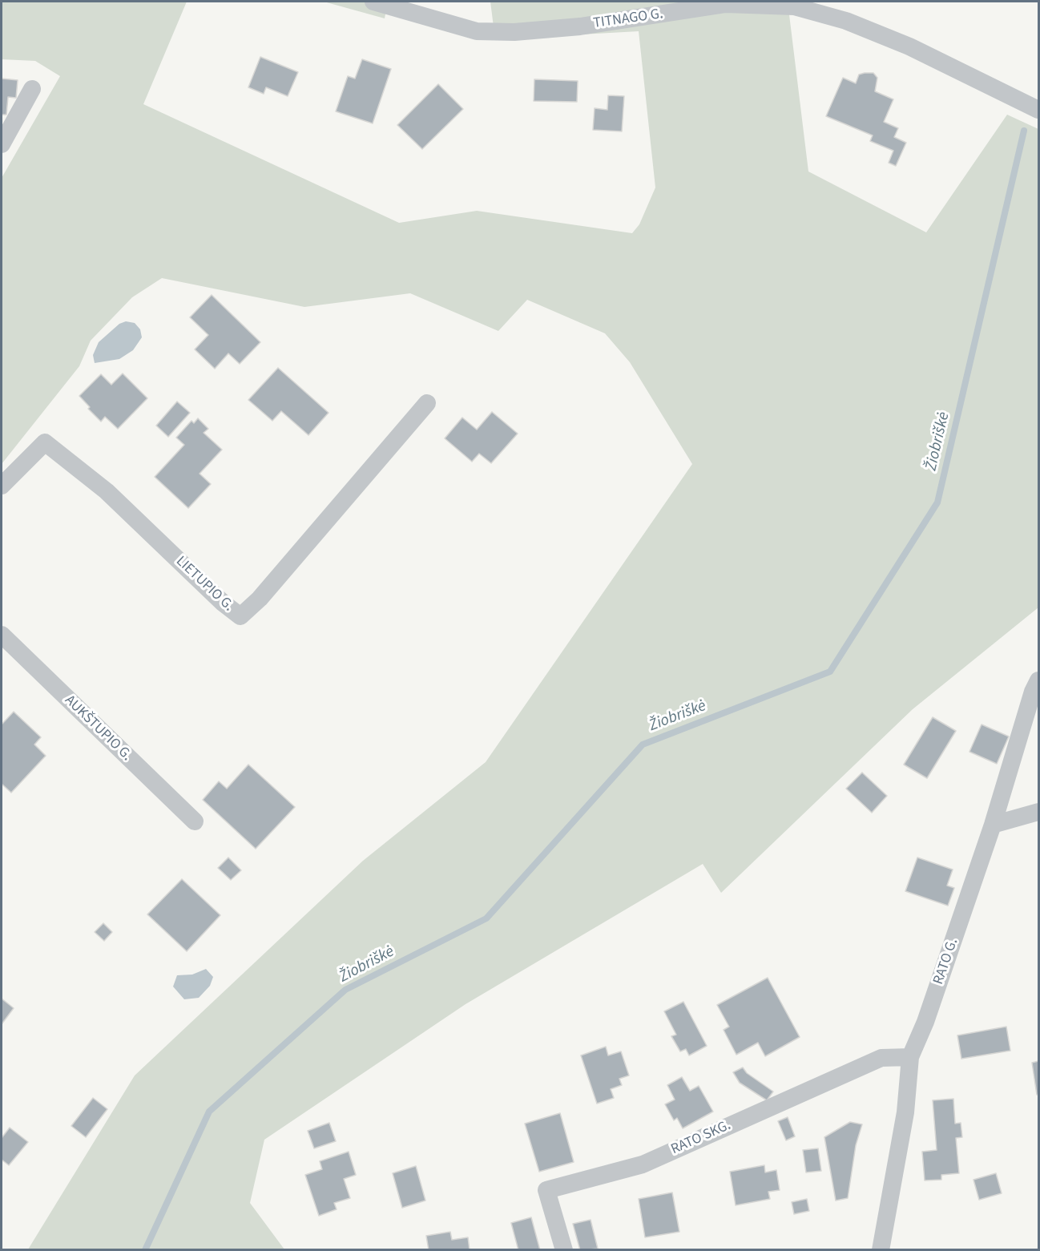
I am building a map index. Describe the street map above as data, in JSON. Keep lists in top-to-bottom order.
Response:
{
  "streets": {
    "street": [
      "TITNAGO G.",
      "LIETUPIO G.",
      "AUKŠTUPIO G.",
      "RATO G.",
      "RATO SKG."
    ]
  },
  "crossings": [
    ["RATO G.", "RATO SKG."]
  ],
  "water": ["Žiobriškė"]
}
